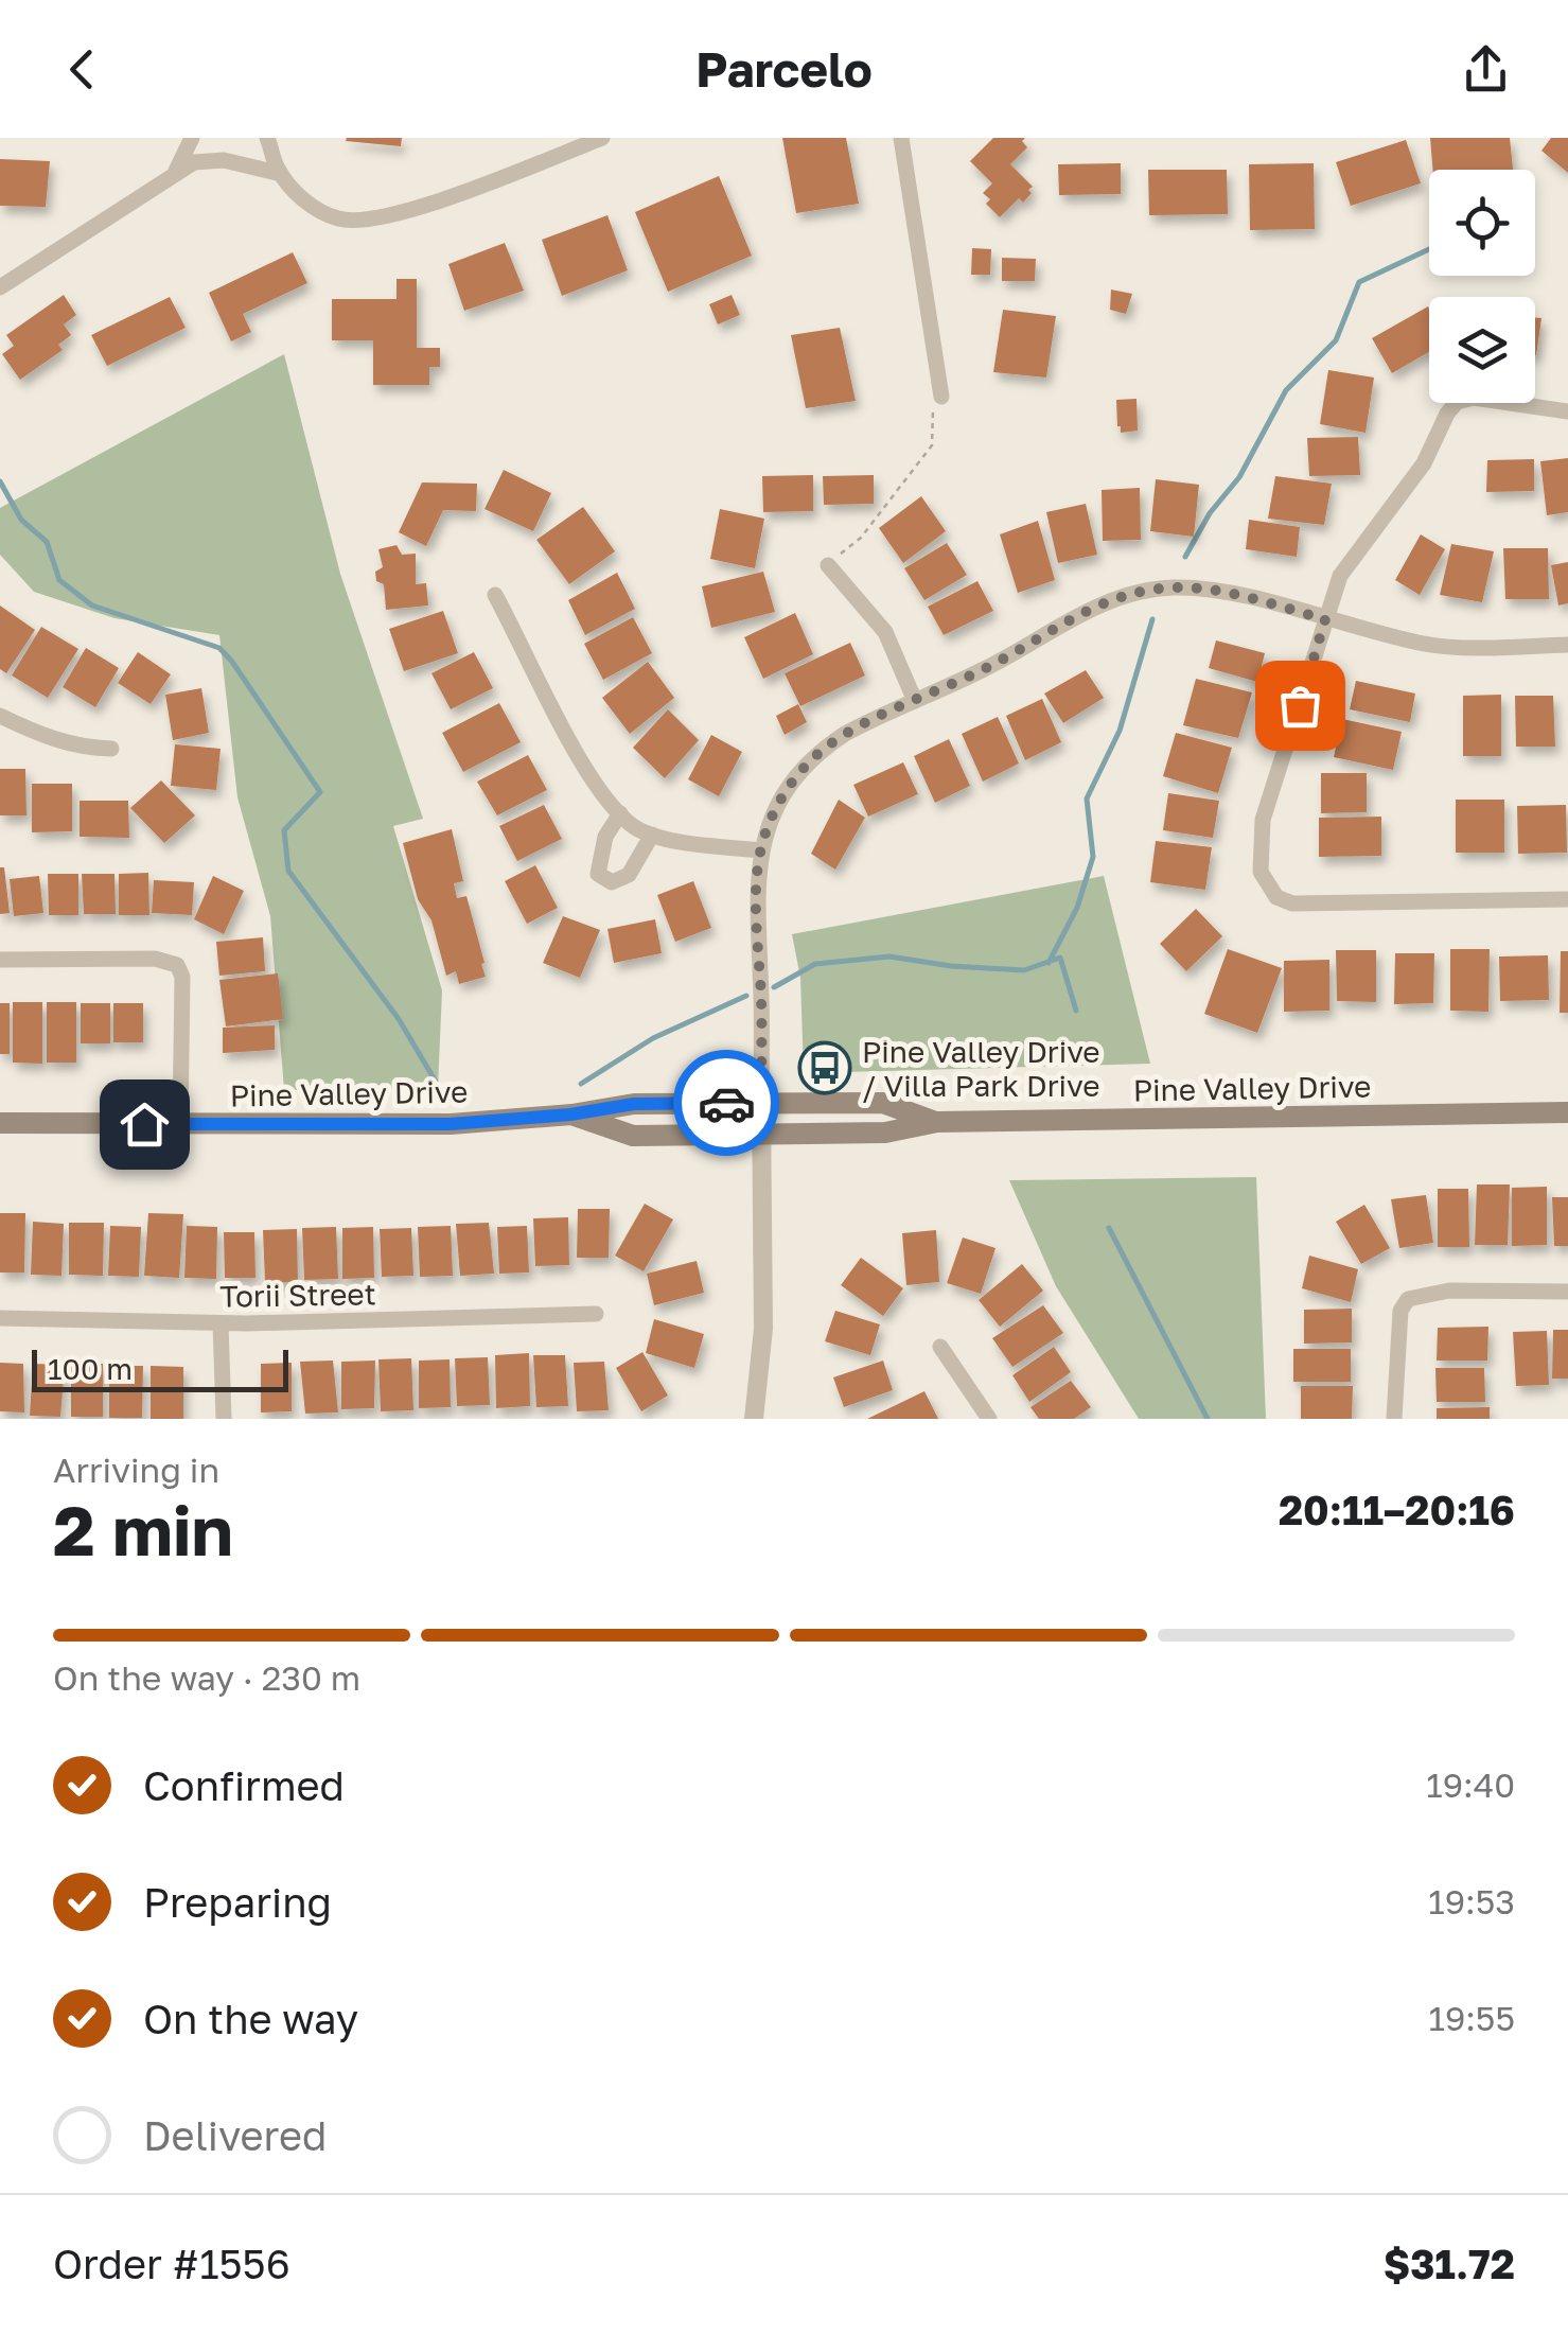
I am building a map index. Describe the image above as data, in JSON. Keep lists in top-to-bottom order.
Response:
{
  "streets": {
    "main road": ["Pine Valley Drive"],
    "street": ["Torii Street"]
  },
  "places": {
    "bus stop": ["Pine Valley Drive / Villa Park Drive"]
  },
  "scale_bar": "100 m",
  "page": {
    "header": "Parcelo",
    "scale": "100 m",
    "heading": ["2 min", "Arriving in", "20:11–20:16"],
    "panel": ["Order #1556", "$31.72"],
    "bar": "On the way · 230 m",
    "list": [
      ["Confirmed", "19:40"],
      ["Preparing", "19:53"],
      ["On the way", "19:55"],
      "Delivered"
    ]
  }
}
